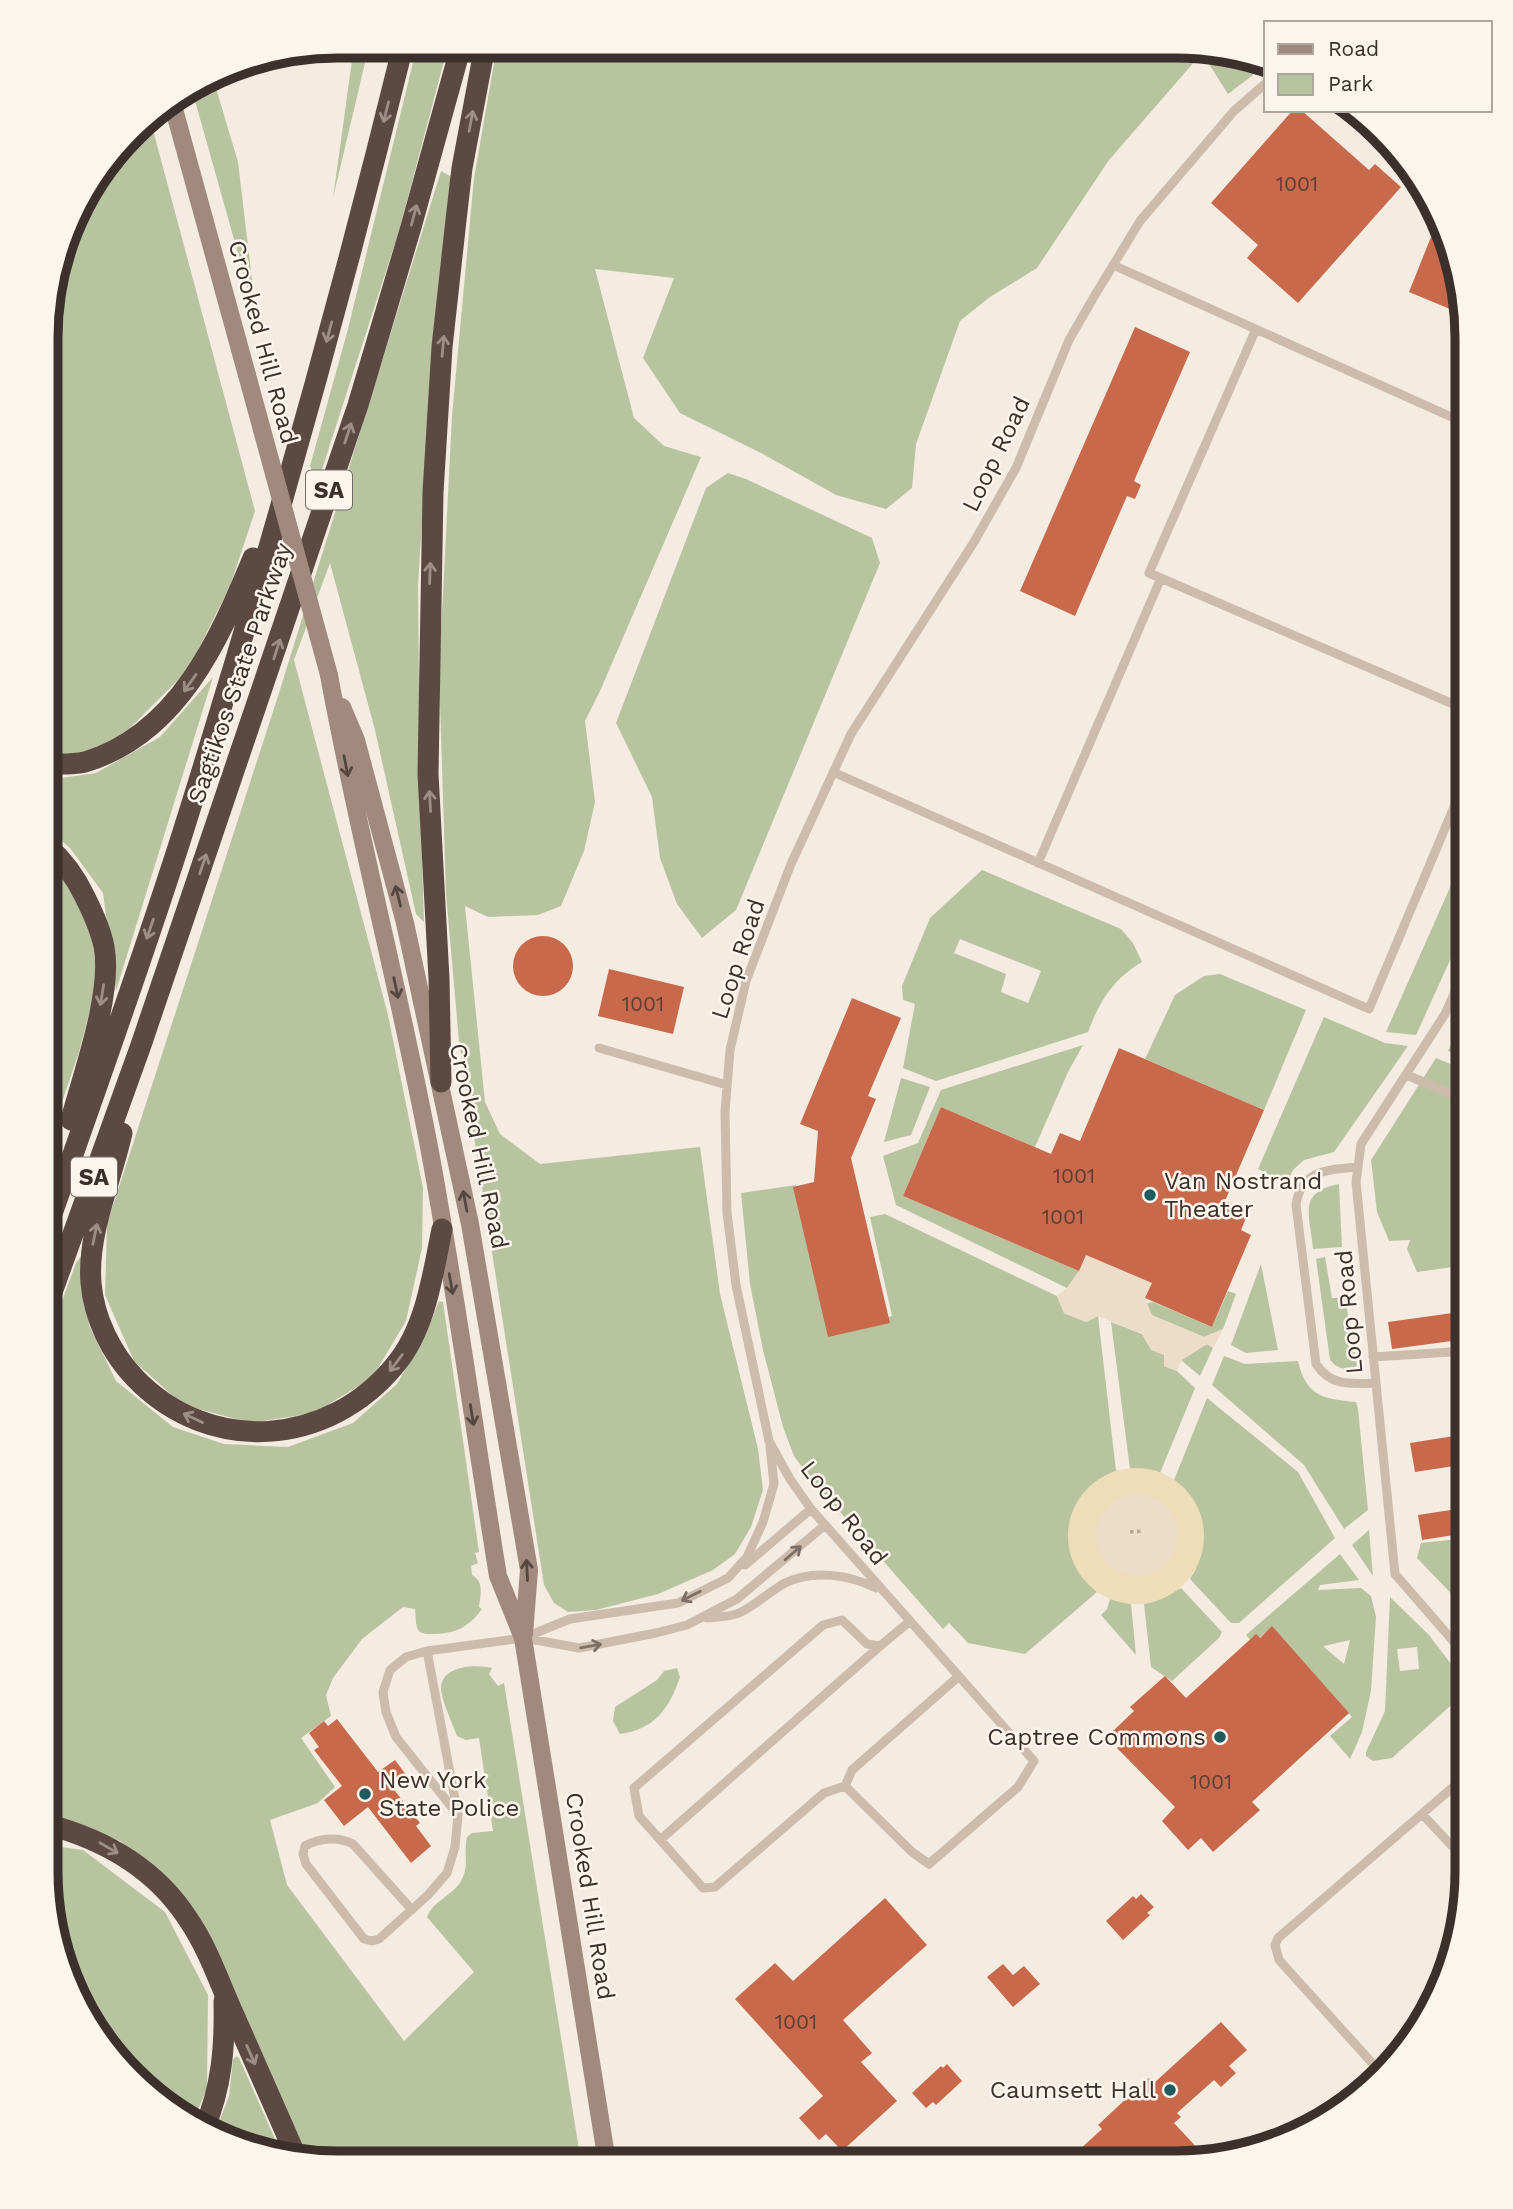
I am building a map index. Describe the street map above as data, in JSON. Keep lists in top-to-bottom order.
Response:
{
  "streets": {
    "highway": ["SA", "Sagtikos State Parkway"],
    "main road": ["Crooked Hill Road"],
    "lane": ["Loop Road"]
  },
  "places": [
    "Van Nostrand Theater",
    "Captree Commons",
    "New York State Police",
    "Caumsett Hall"
  ],
  "house_numbers": [
    "1001",
    "1001",
    "1001",
    "1001",
    "1001",
    "1001"
  ],
  "legend": ["Road", "Park"]
}
